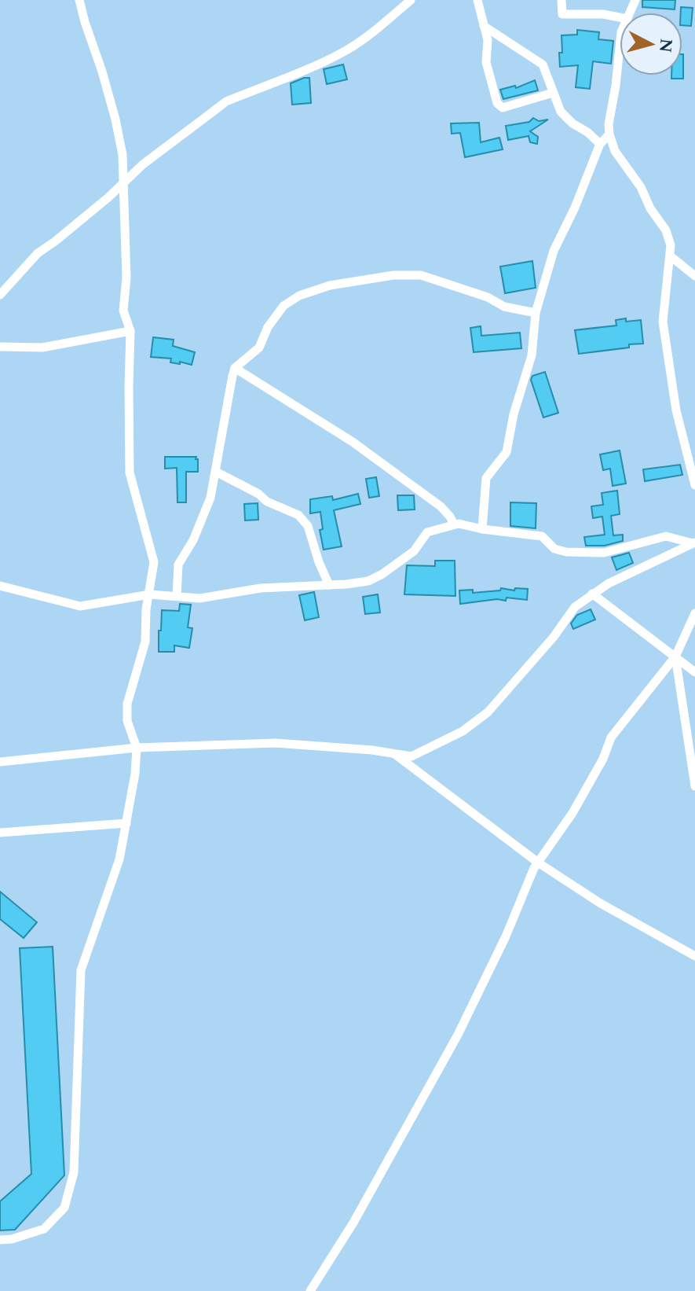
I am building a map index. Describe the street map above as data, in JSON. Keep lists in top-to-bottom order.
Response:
{
  "north": "right"
}
